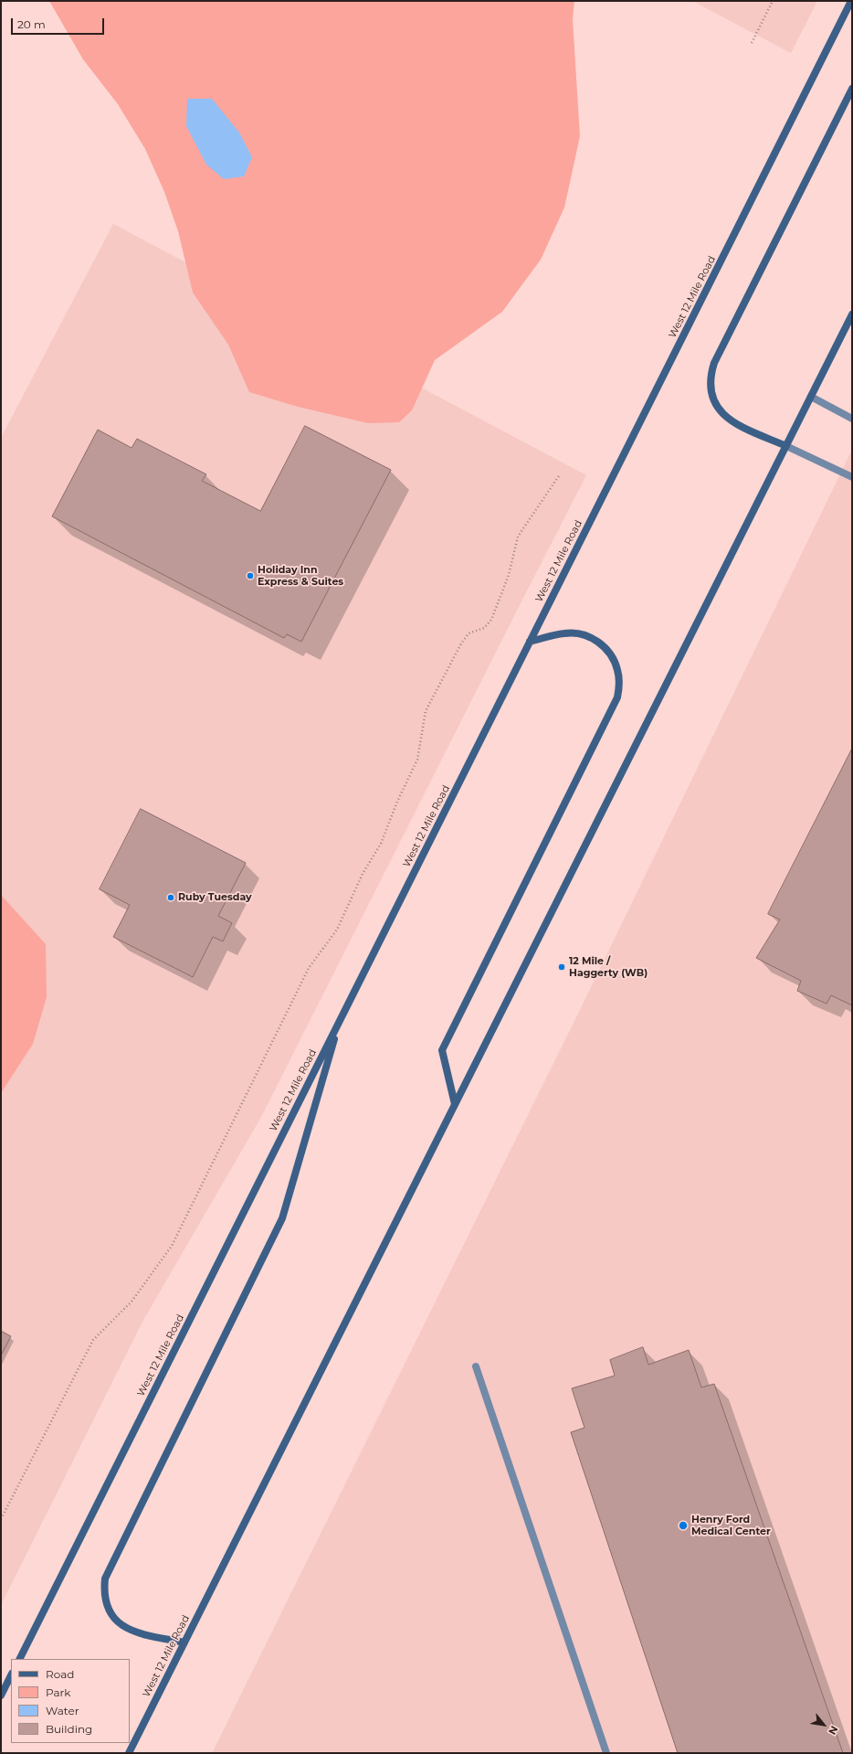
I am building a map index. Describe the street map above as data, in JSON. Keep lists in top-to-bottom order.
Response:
{
  "streets": {
    "main road": ["West 12 Mile Road"]
  },
  "places": [
    "Holiday Inn Express & Suites",
    "Ruby Tuesday",
    "12 Mile / Haggerty (WB)",
    "Henry Ford Medical Center"
  ],
  "legend": [
    "Road",
    "Park",
    "Water",
    "Building"
  ],
  "scale_bar": "20 m",
  "north": "bottom right"
}
